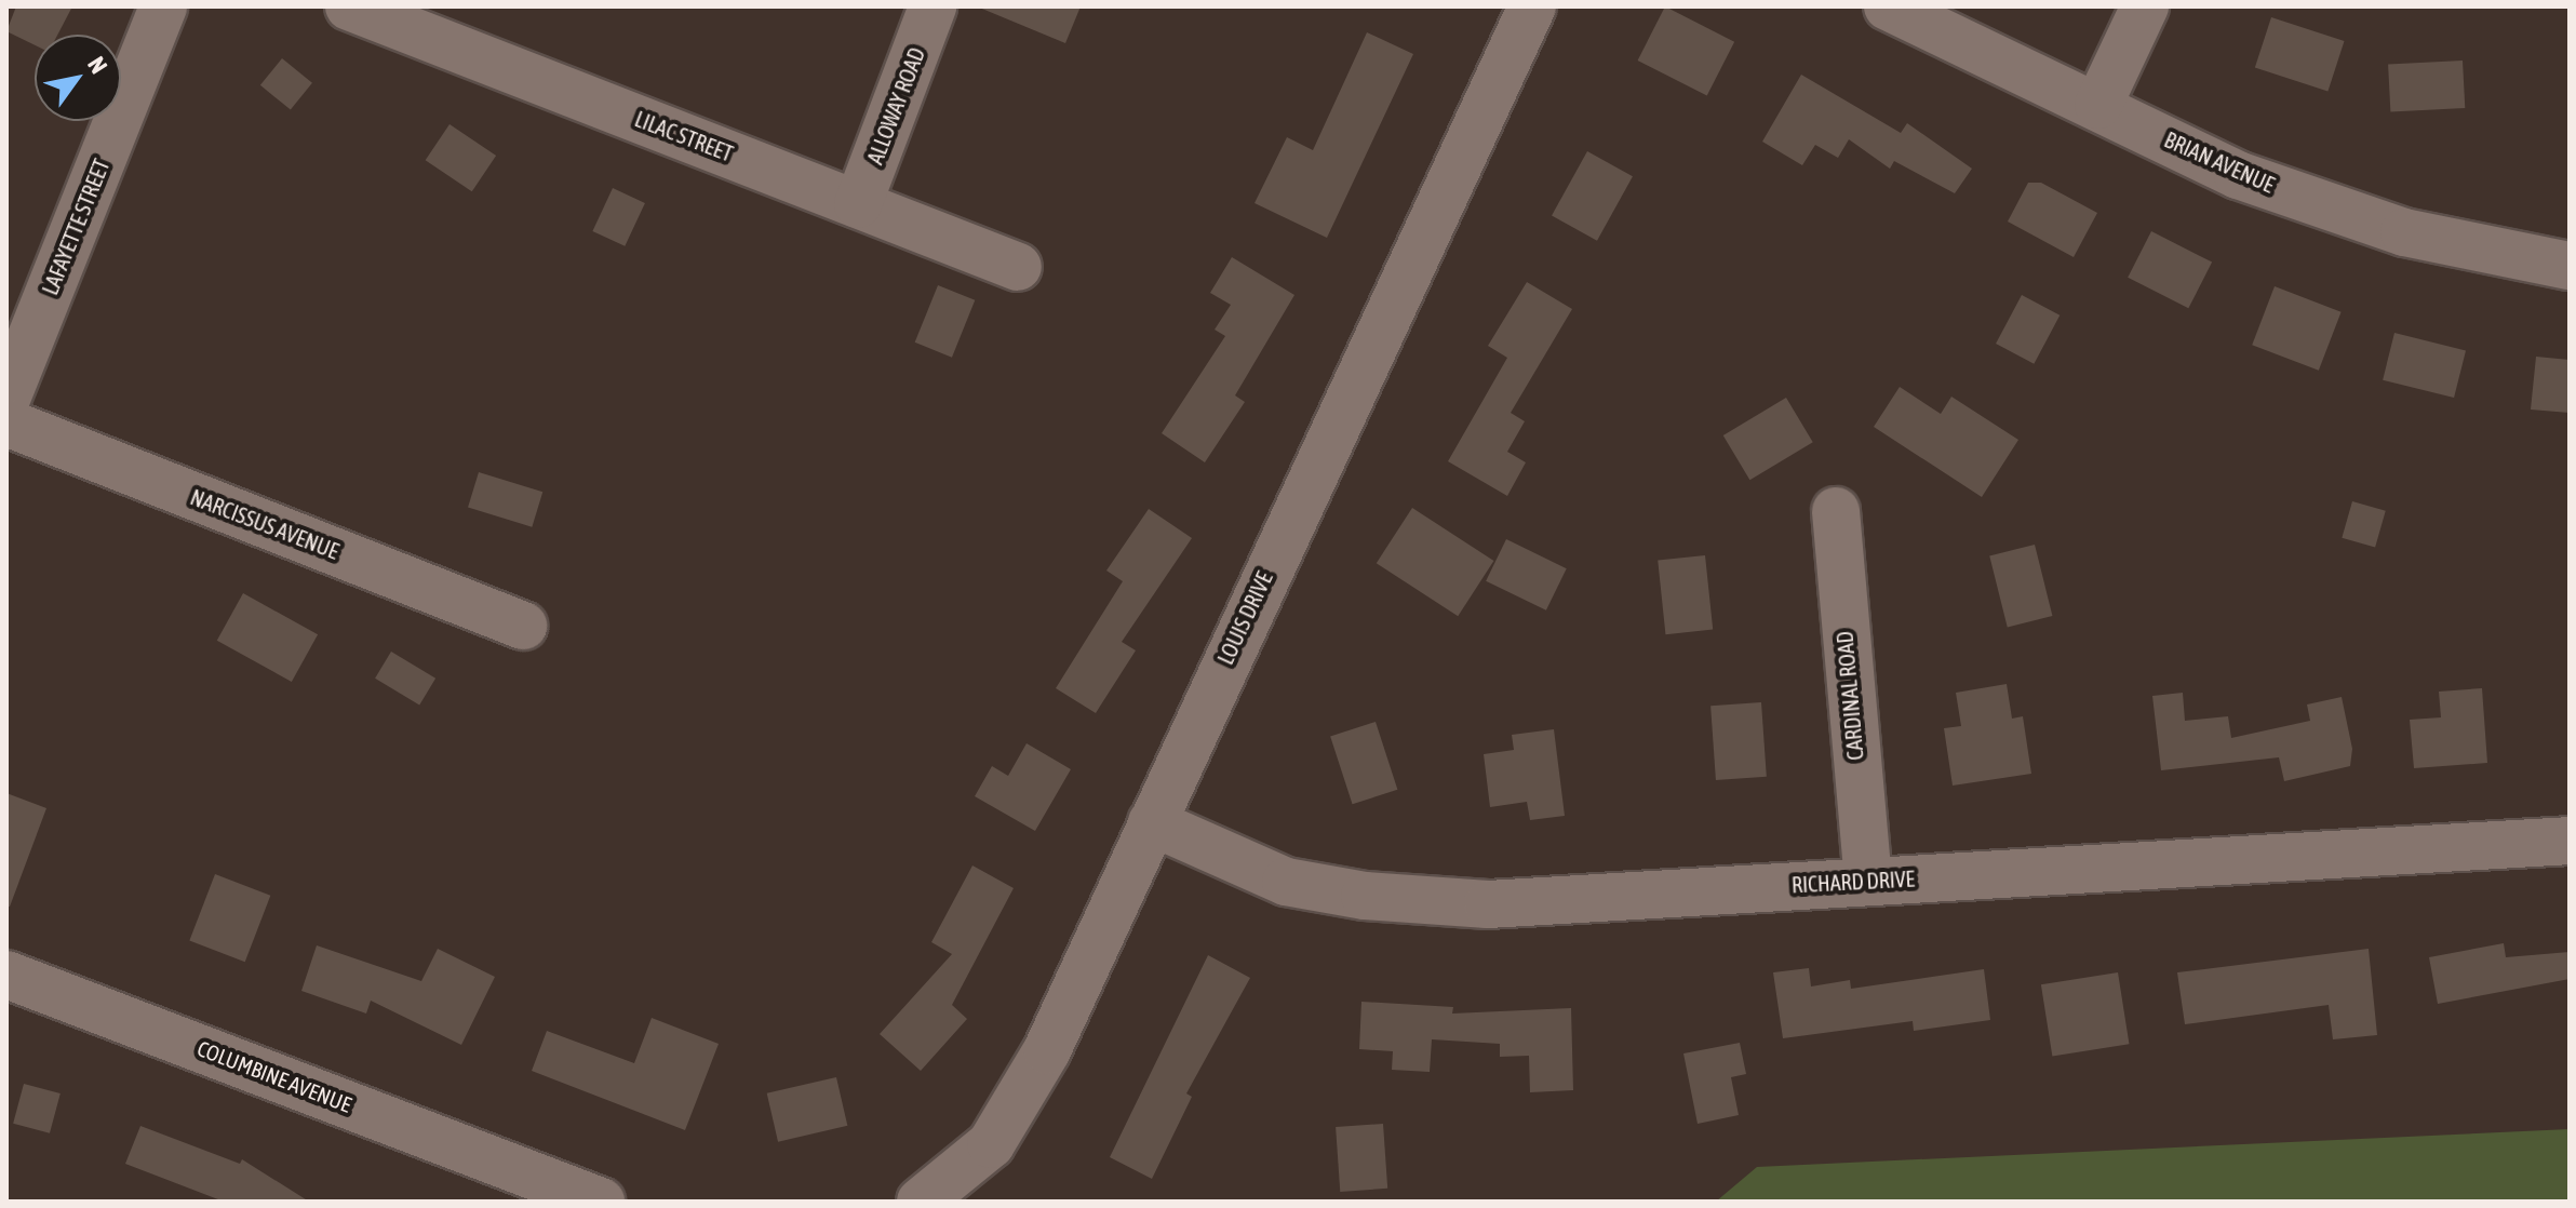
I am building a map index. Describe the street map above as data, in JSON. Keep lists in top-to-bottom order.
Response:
{
  "streets": {
    "street": [
      "ALLOWAY ROAD",
      "LILAC STREET",
      "BRIAN AVENUE",
      "LAFAYETTE STREET",
      "NARCISSUS AVENUE",
      "LOUIS DRIVE",
      "CARDINAL ROAD",
      "RICHARD DRIVE",
      "COLUMBINE AVENUE"
    ]
  },
  "crossings": [
    ["ALLOWAY ROAD", "LILAC STREET"],
    ["LOUIS DRIVE", "RICHARD DRIVE"],
    ["CARDINAL ROAD", "RICHARD DRIVE"]
  ],
  "north": "top right"
}
